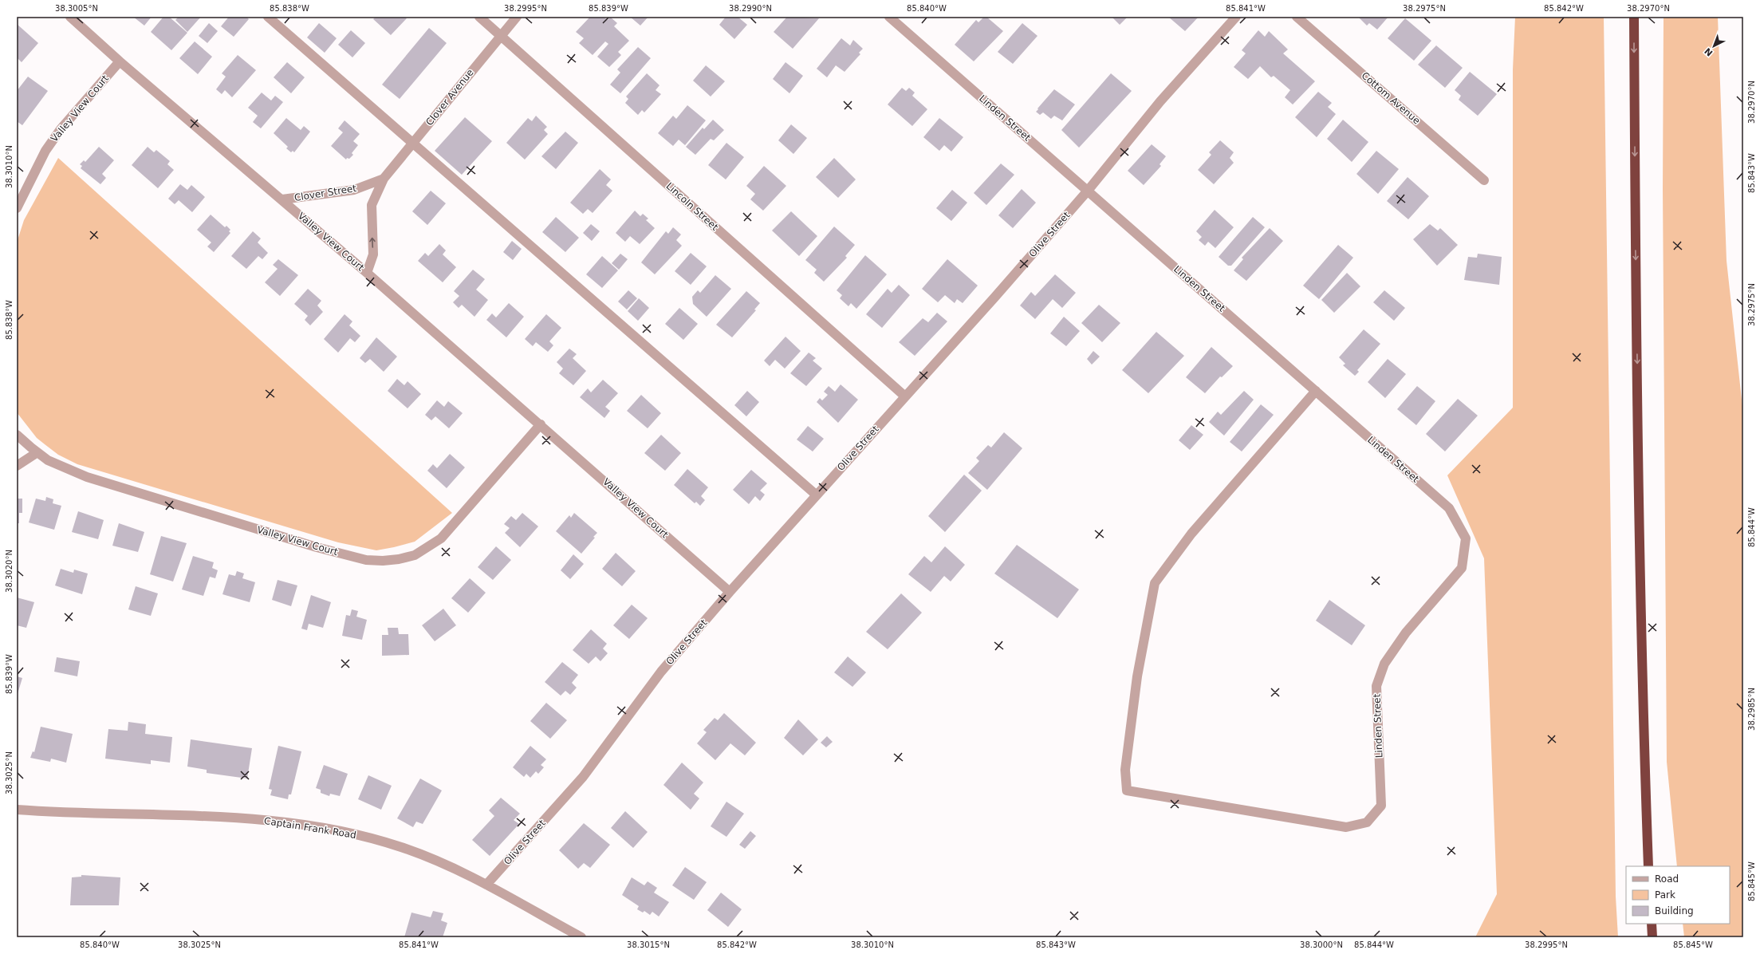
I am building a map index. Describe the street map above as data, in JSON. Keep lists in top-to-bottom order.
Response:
{
  "streets": {
    "street": [
      "Clover Avenue",
      "Cottom Avenue",
      "Valley View Court",
      "Linden Street",
      "Clover Street",
      "Lincoln Street",
      "Olive Street",
      "Captain Frank Road"
    ]
  },
  "crossings": [
    ["Clover Avenue", "Clover Street"],
    ["Clover Avenue", "Lincoln Street"],
    ["Valley View Court", "Clover Street"],
    ["Valley View Court", "Olive Street"],
    ["Linden Street", "Olive Street"],
    ["Lincoln Street", "Olive Street"],
    ["Olive Street", "Captain Frank Road"]
  ],
  "legend": ["Road", "Park", "Building"],
  "north": "bottom left",
  "coordinates": [
    "38.3005°N",
    "85.838°W",
    "38.2995°N",
    "85.839°W",
    "38.2990°N",
    "85.840°W",
    "85.841°W",
    "38.2975°N",
    "85.842°W",
    "38.2970°N",
    "38.3010°N",
    "85.843°W",
    "85.844°W",
    "38.3020°N",
    "38.2985°N",
    "38.3025°N",
    "85.845°W",
    "38.3015°N",
    "38.3000°N"
  ]
}
